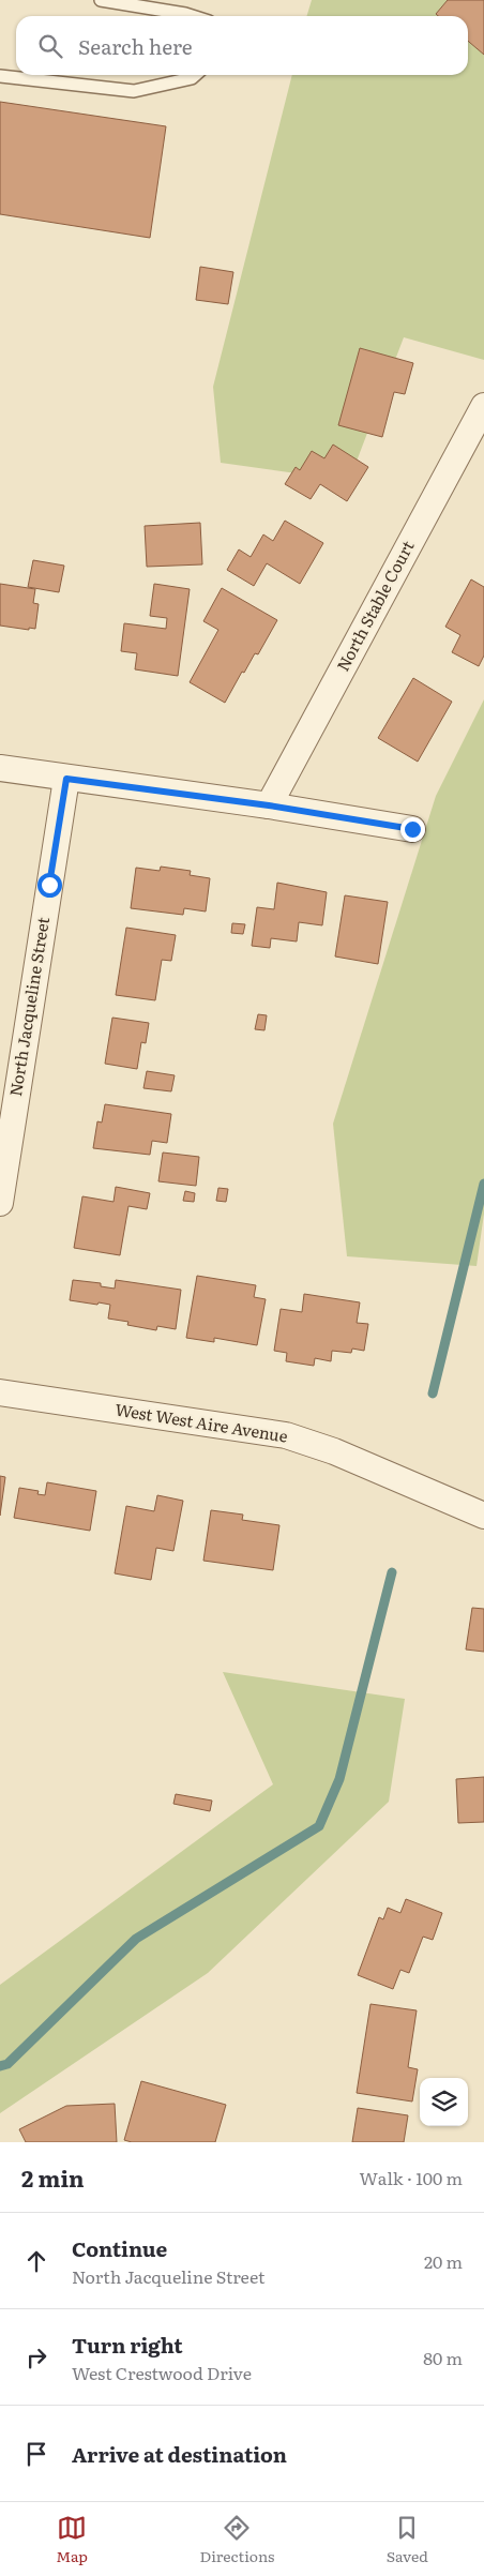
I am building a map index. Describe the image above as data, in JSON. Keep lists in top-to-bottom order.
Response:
{
  "streets": {
    "street": ["North Stable Court", "North Jacqueline Street", "West West Aire Avenue"]
  },
  "page": {
    "search": "Search here",
    "heading": ["2 min", "Walk · 100 m"],
    "list": [
      ["Continue", "North Jacqueline Street", "20 m"],
      ["Turn right", "West Crestwood Drive", "80 m"],
      "Arrive at destination"
    ],
    "nav": ["Map", "Directions", "Saved"]
  }
}
